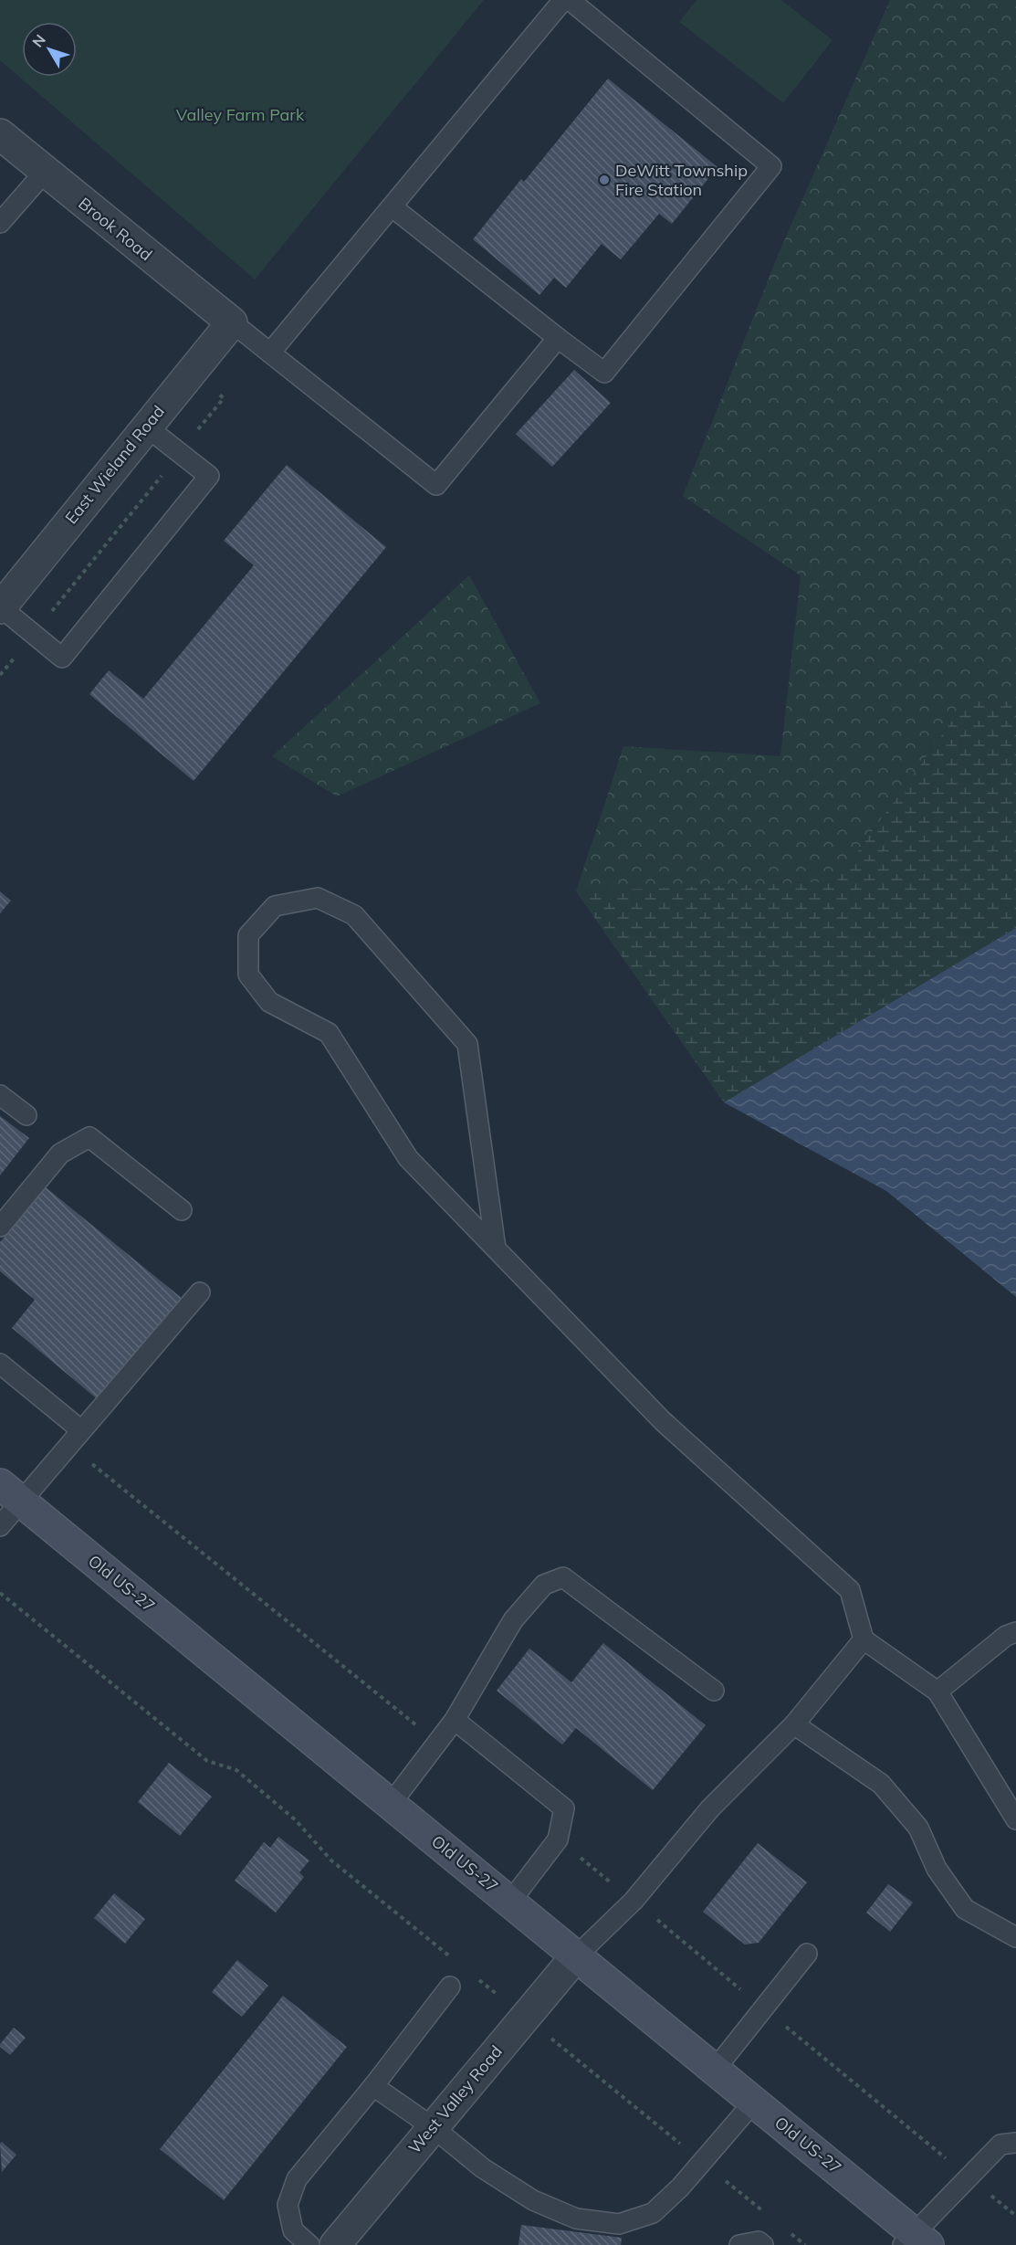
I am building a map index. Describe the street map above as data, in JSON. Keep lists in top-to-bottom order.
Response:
{
  "streets": {
    "main road": ["Old US-27"],
    "street": ["Brook Road", "East Wieland Road", "West Valley Road"]
  },
  "crossings": [
    ["Brook Road", "East Wieland Road"],
    ["Old US-27", "West Valley Road"]
  ],
  "parks": ["Valley Farm Park"],
  "places": ["DeWitt Township Fire Station"],
  "north": "top left"
}
